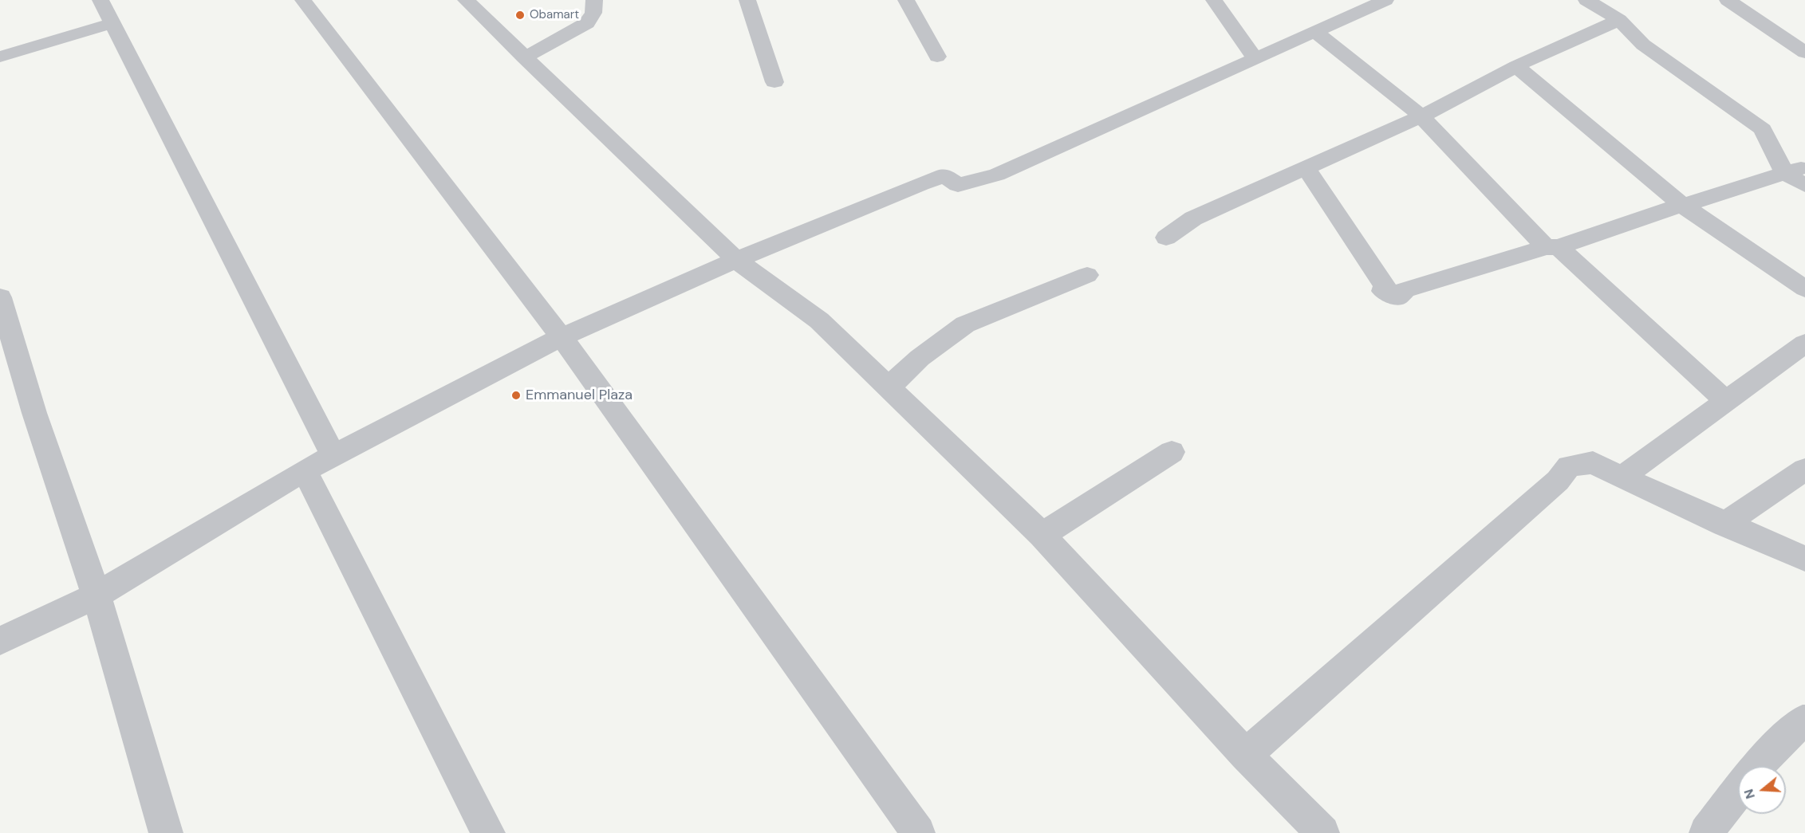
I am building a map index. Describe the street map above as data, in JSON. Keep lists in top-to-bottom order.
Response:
{
  "places": ["Obamart", "Emmanuel Plaza"],
  "north": "left"
}
